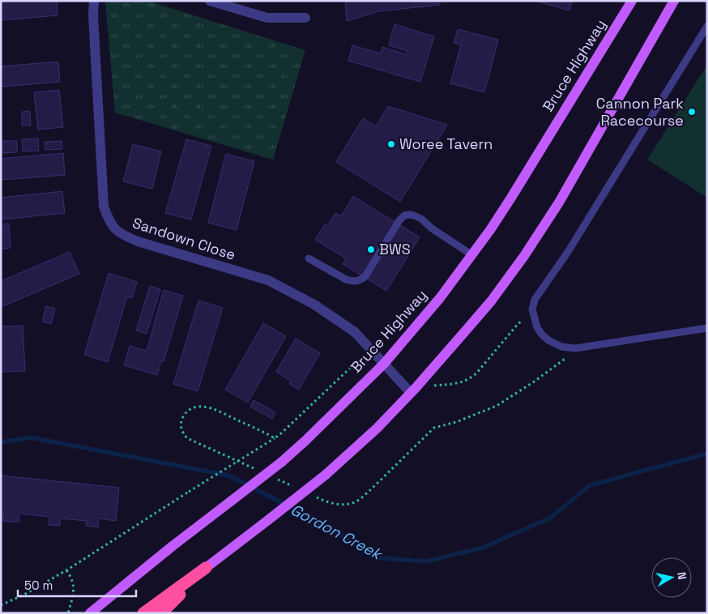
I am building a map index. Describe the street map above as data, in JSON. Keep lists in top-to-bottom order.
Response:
{
  "streets": {
    "main road": ["Bruce Highway"],
    "street": ["Sandown Close"]
  },
  "crossings": [
    ["Bruce Highway", "Sandown Close"]
  ],
  "water": ["Gordon Creek"],
  "places": ["Cannon Park Racecourse", "Woree Tavern", "BWS"],
  "scale_bar": "50 m",
  "north": "right"
}
